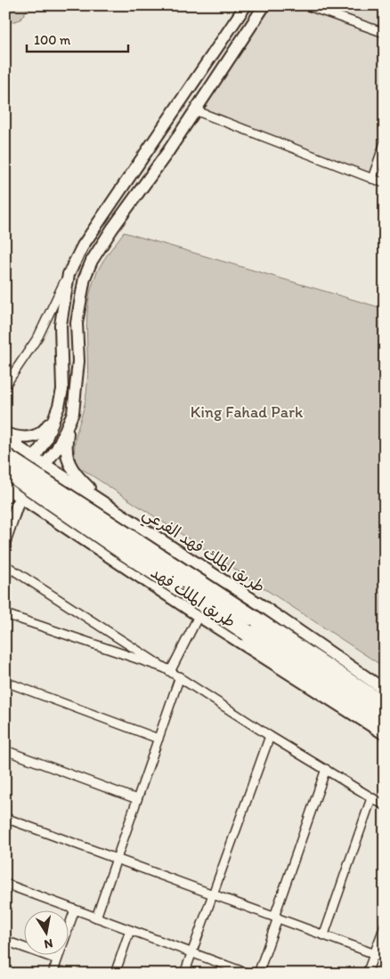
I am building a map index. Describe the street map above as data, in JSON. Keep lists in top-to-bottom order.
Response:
{
  "streets": {
    "highway": ["طريق الملك فهد"],
    "street": ["طريق الملك فهد الفرعي"]
  },
  "parks": ["King Fahad Park"],
  "scale_bar": "100 m",
  "north": "bottom"
}
